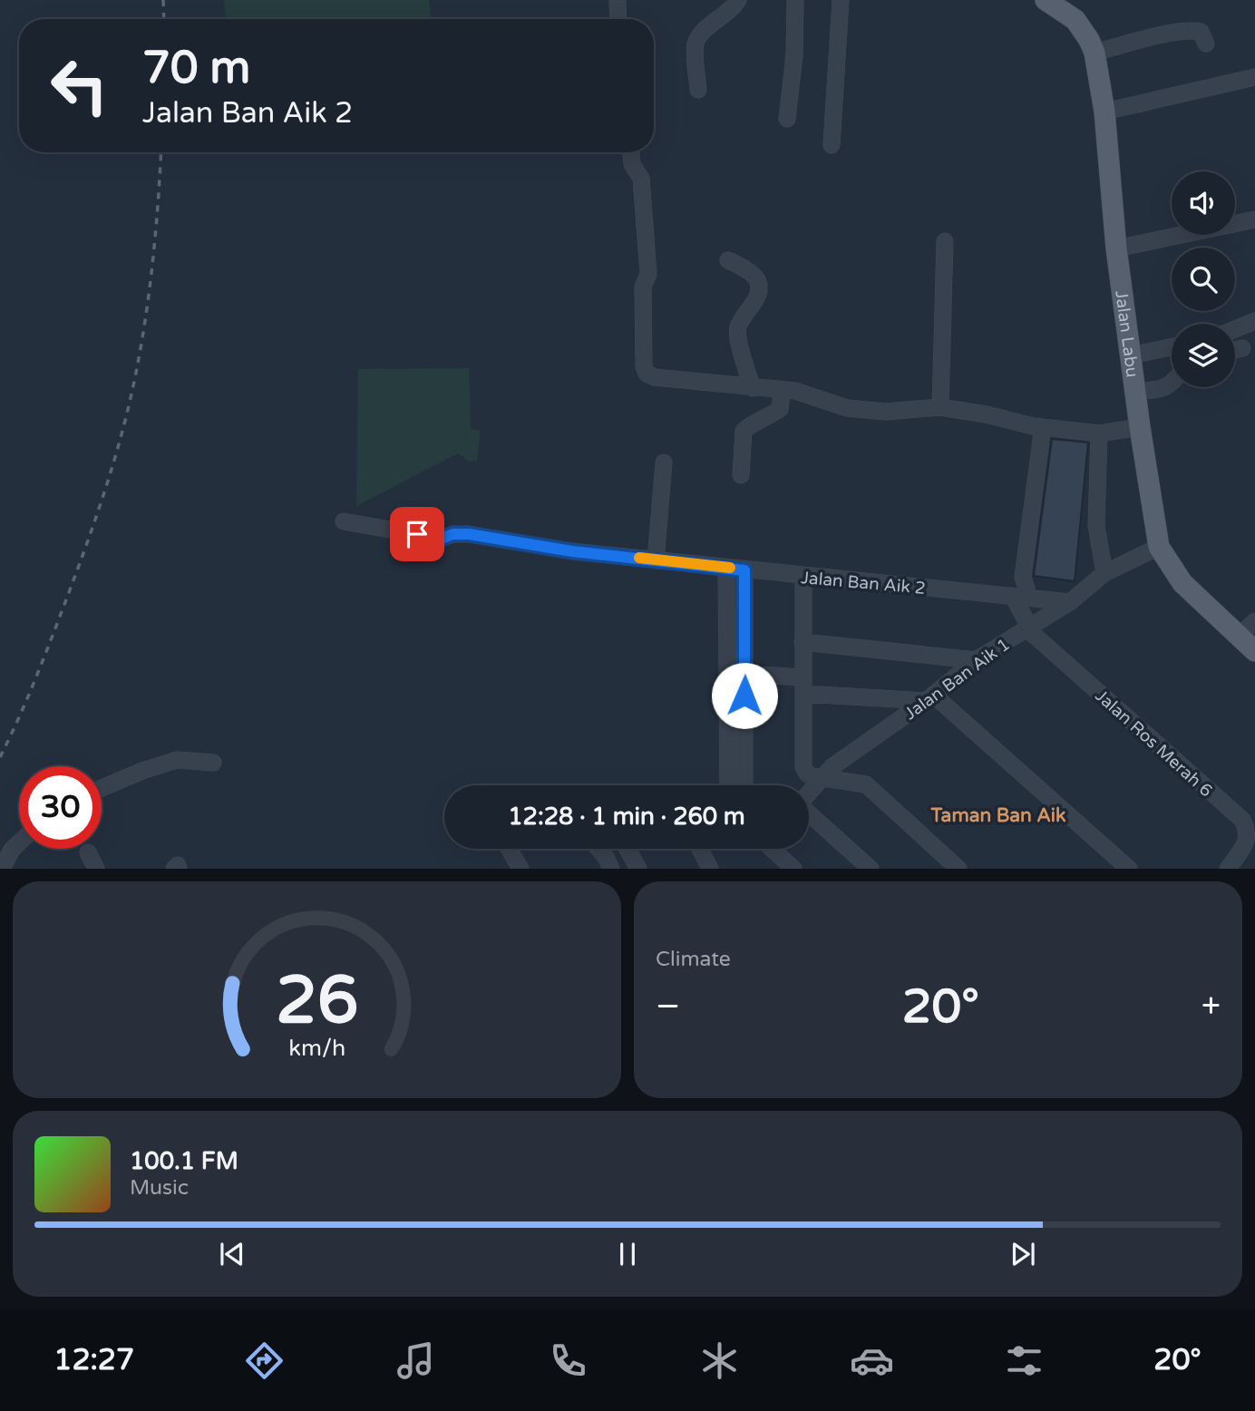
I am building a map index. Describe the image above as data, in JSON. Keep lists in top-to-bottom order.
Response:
{
  "streets": {
    "main road": ["Jalan Labu"],
    "street": ["Jalan Ban Aik 2", "Jalan Ban Aik 1", "Jalan Ros Merah 6"]
  },
  "crossings": [
    ["Jalan Labu", "Jalan Ban Aik 1"],
    ["Jalan Ban Aik 2", "Jalan Ban Aik 1"],
    ["Jalan Ban Aik 1", "Jalan Ros Merah 6"]
  ],
  "districts": ["Taman Ban Aik"],
  "page": {
    "turn": ["70 m", "Jalan Ban Aik 2"],
    "limit": "30",
    "trip": "12:28 · 1 min · 260 m",
    "tile": "Climate",
    "heat": ["−", "20°", "+"],
    "song": ["100.1 FM", "Music"],
    "tabs": ["12:27", "20°"],
    "gauge": ["26", "km/h"]
  }
}
